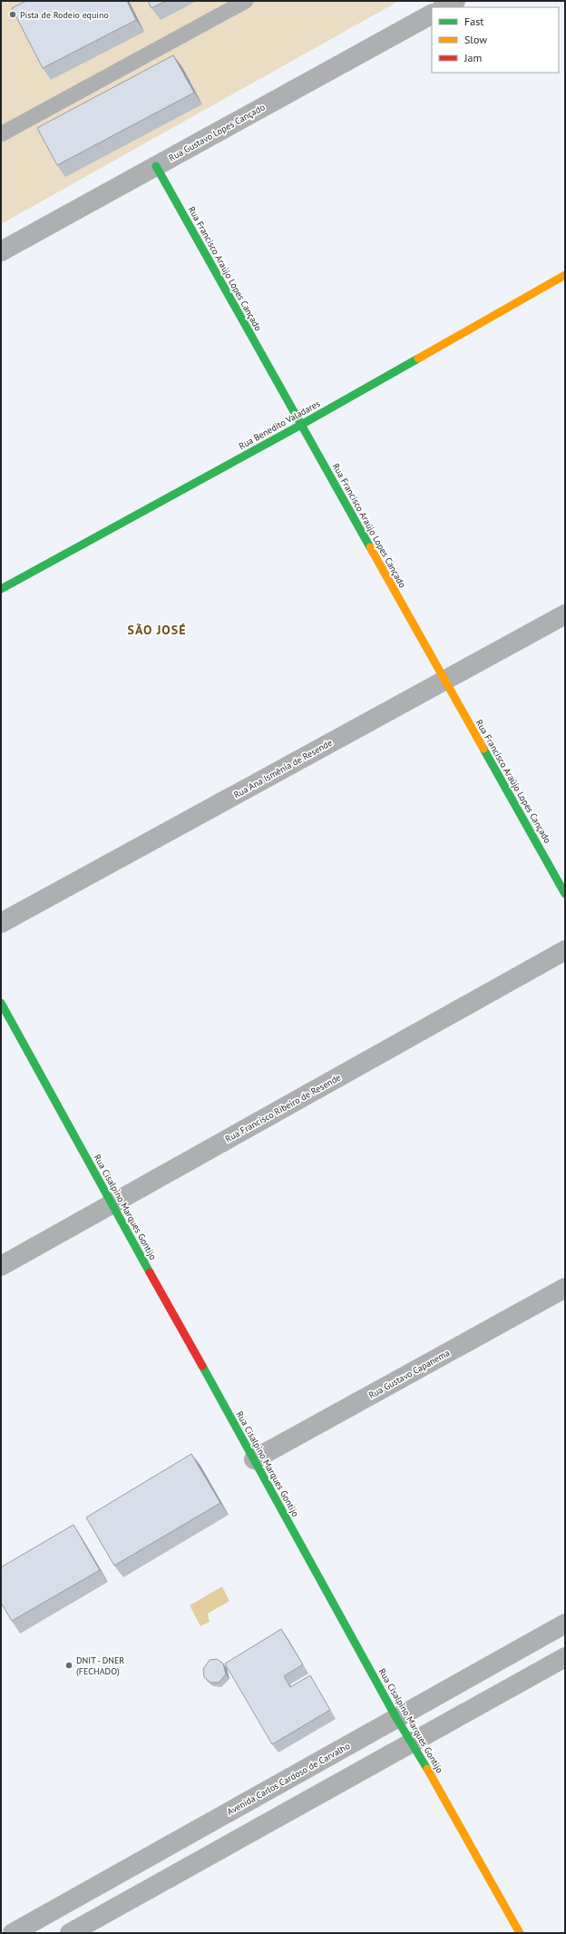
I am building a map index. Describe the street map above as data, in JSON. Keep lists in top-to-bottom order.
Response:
{
  "streets": {
    "street": [
      "Rua Gustavo Lopes Cançado",
      "Rua Francisco Araújo Lopes Cançado",
      "Rua Benedito Valadares",
      "Rua Ana Ismênia de Resende",
      "Rua Francisco Ribeiro de Resende",
      "Rua Cisalpino Marques Gontijo",
      "Rua Gustavo Capanema",
      "Avenida Carlos Cardoso de Carvalho"
    ]
  },
  "crossings": [
    ["Rua Gustavo Lopes Cançado", "Rua Francisco Araújo Lopes Cançado"],
    ["Rua Francisco Araújo Lopes Cançado", "Rua Benedito Valadares"],
    ["Rua Francisco Araújo Lopes Cançado", "Rua Ana Ismênia de Resende"],
    ["Rua Francisco Ribeiro de Resende", "Rua Cisalpino Marques Gontijo"],
    ["Rua Cisalpino Marques Gontijo", "Rua Gustavo Capanema"],
    ["Rua Cisalpino Marques Gontijo", "Avenida Carlos Cardoso de Carvalho"]
  ],
  "districts": ["SÃO JOSÉ"],
  "places": ["Pista de Rodeio equino", "DNIT - DNER (FECHADO)"],
  "legend": ["Fast", "Slow", "Jam"]
}
